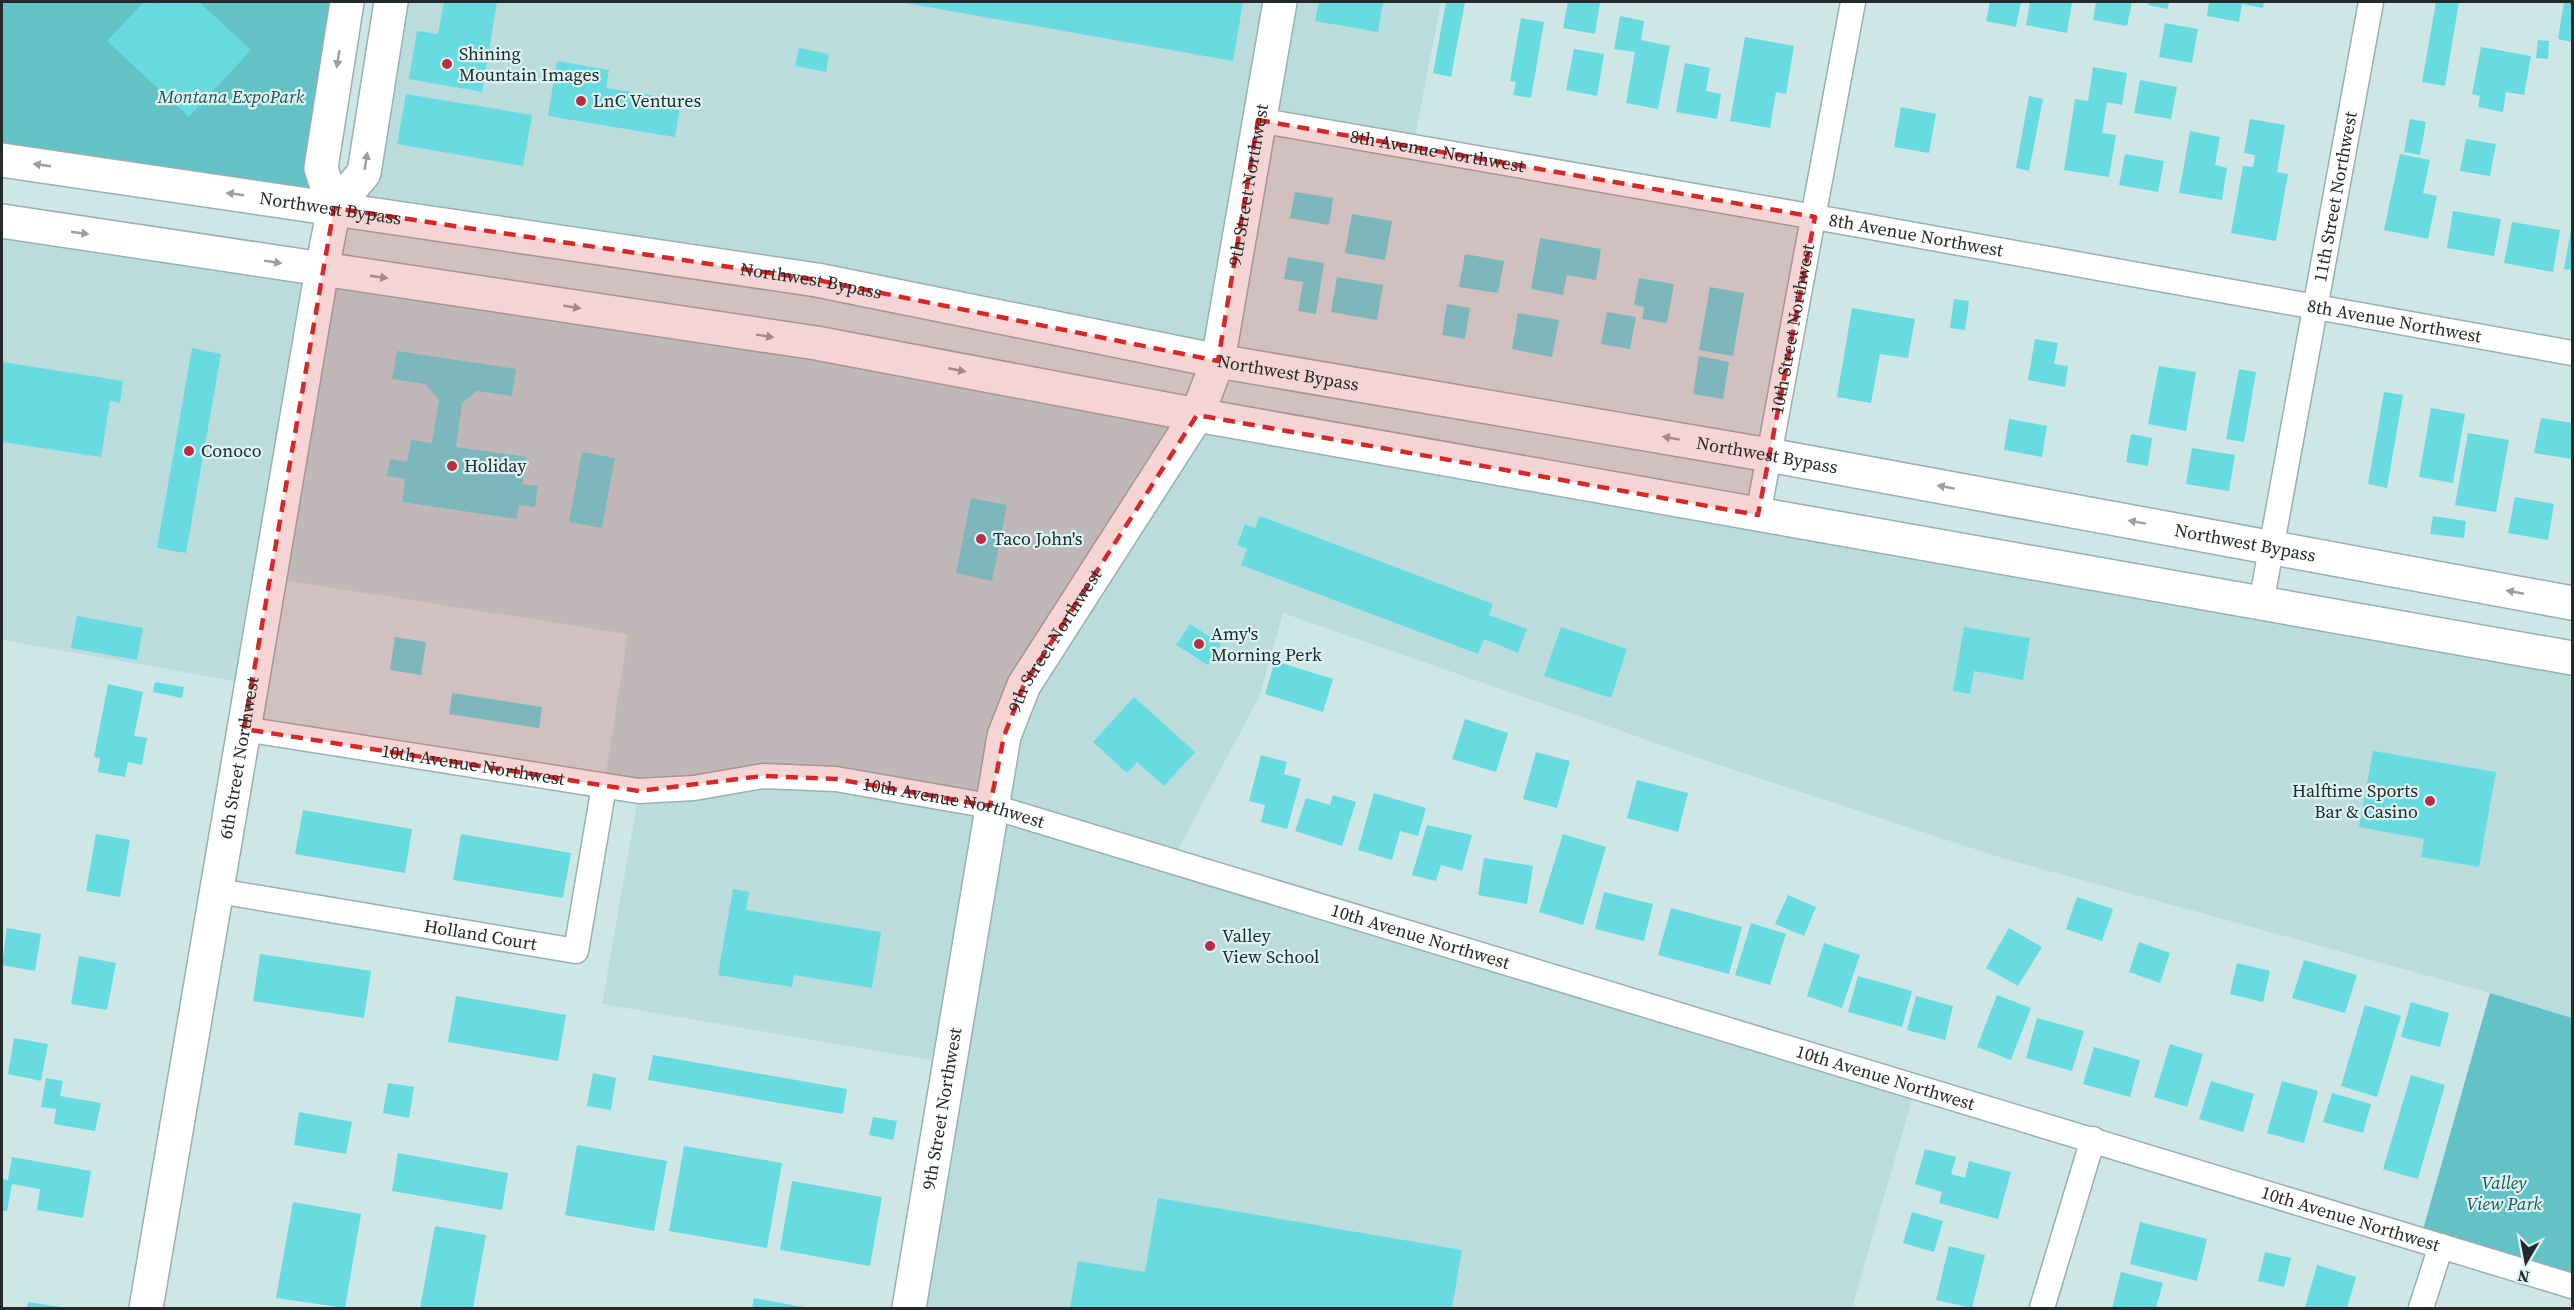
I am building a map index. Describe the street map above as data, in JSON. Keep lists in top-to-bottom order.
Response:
{
  "streets": {
    "main road": ["9th Street Northwest", "Northwest Bypass", "6th Street Northwest"],
    "street": [
      "8th Avenue Northwest",
      "11th Street Northwest",
      "10th Street Northwest",
      "10th Avenue Northwest",
      "Holland Court"
    ]
  },
  "crossings": [
    ["8th Avenue Northwest", "9th Street Northwest"],
    ["8th Avenue Northwest", "11th Street Northwest"],
    ["8th Avenue Northwest", "10th Street Northwest"],
    ["9th Street Northwest", "Northwest Bypass"],
    ["9th Street Northwest", "10th Avenue Northwest"],
    ["11th Street Northwest", "Northwest Bypass"],
    ["Northwest Bypass", "10th Street Northwest"],
    ["Northwest Bypass", "6th Street Northwest"],
    ["6th Street Northwest", "10th Avenue Northwest"],
    ["6th Street Northwest", "Holland Court"],
    ["10th Avenue Northwest", "Holland Court"]
  ],
  "parks": ["Montana ExpoPark", "Valley View Park"],
  "places": [
    "Shining Mountain Images",
    "LnC Ventures",
    "Conoco",
    "Holiday",
    "Taco John's",
    "Amy's Morning Perk",
    "Halftime Sports Bar & Casino",
    "Valley View School"
  ],
  "north": "bottom"
}
